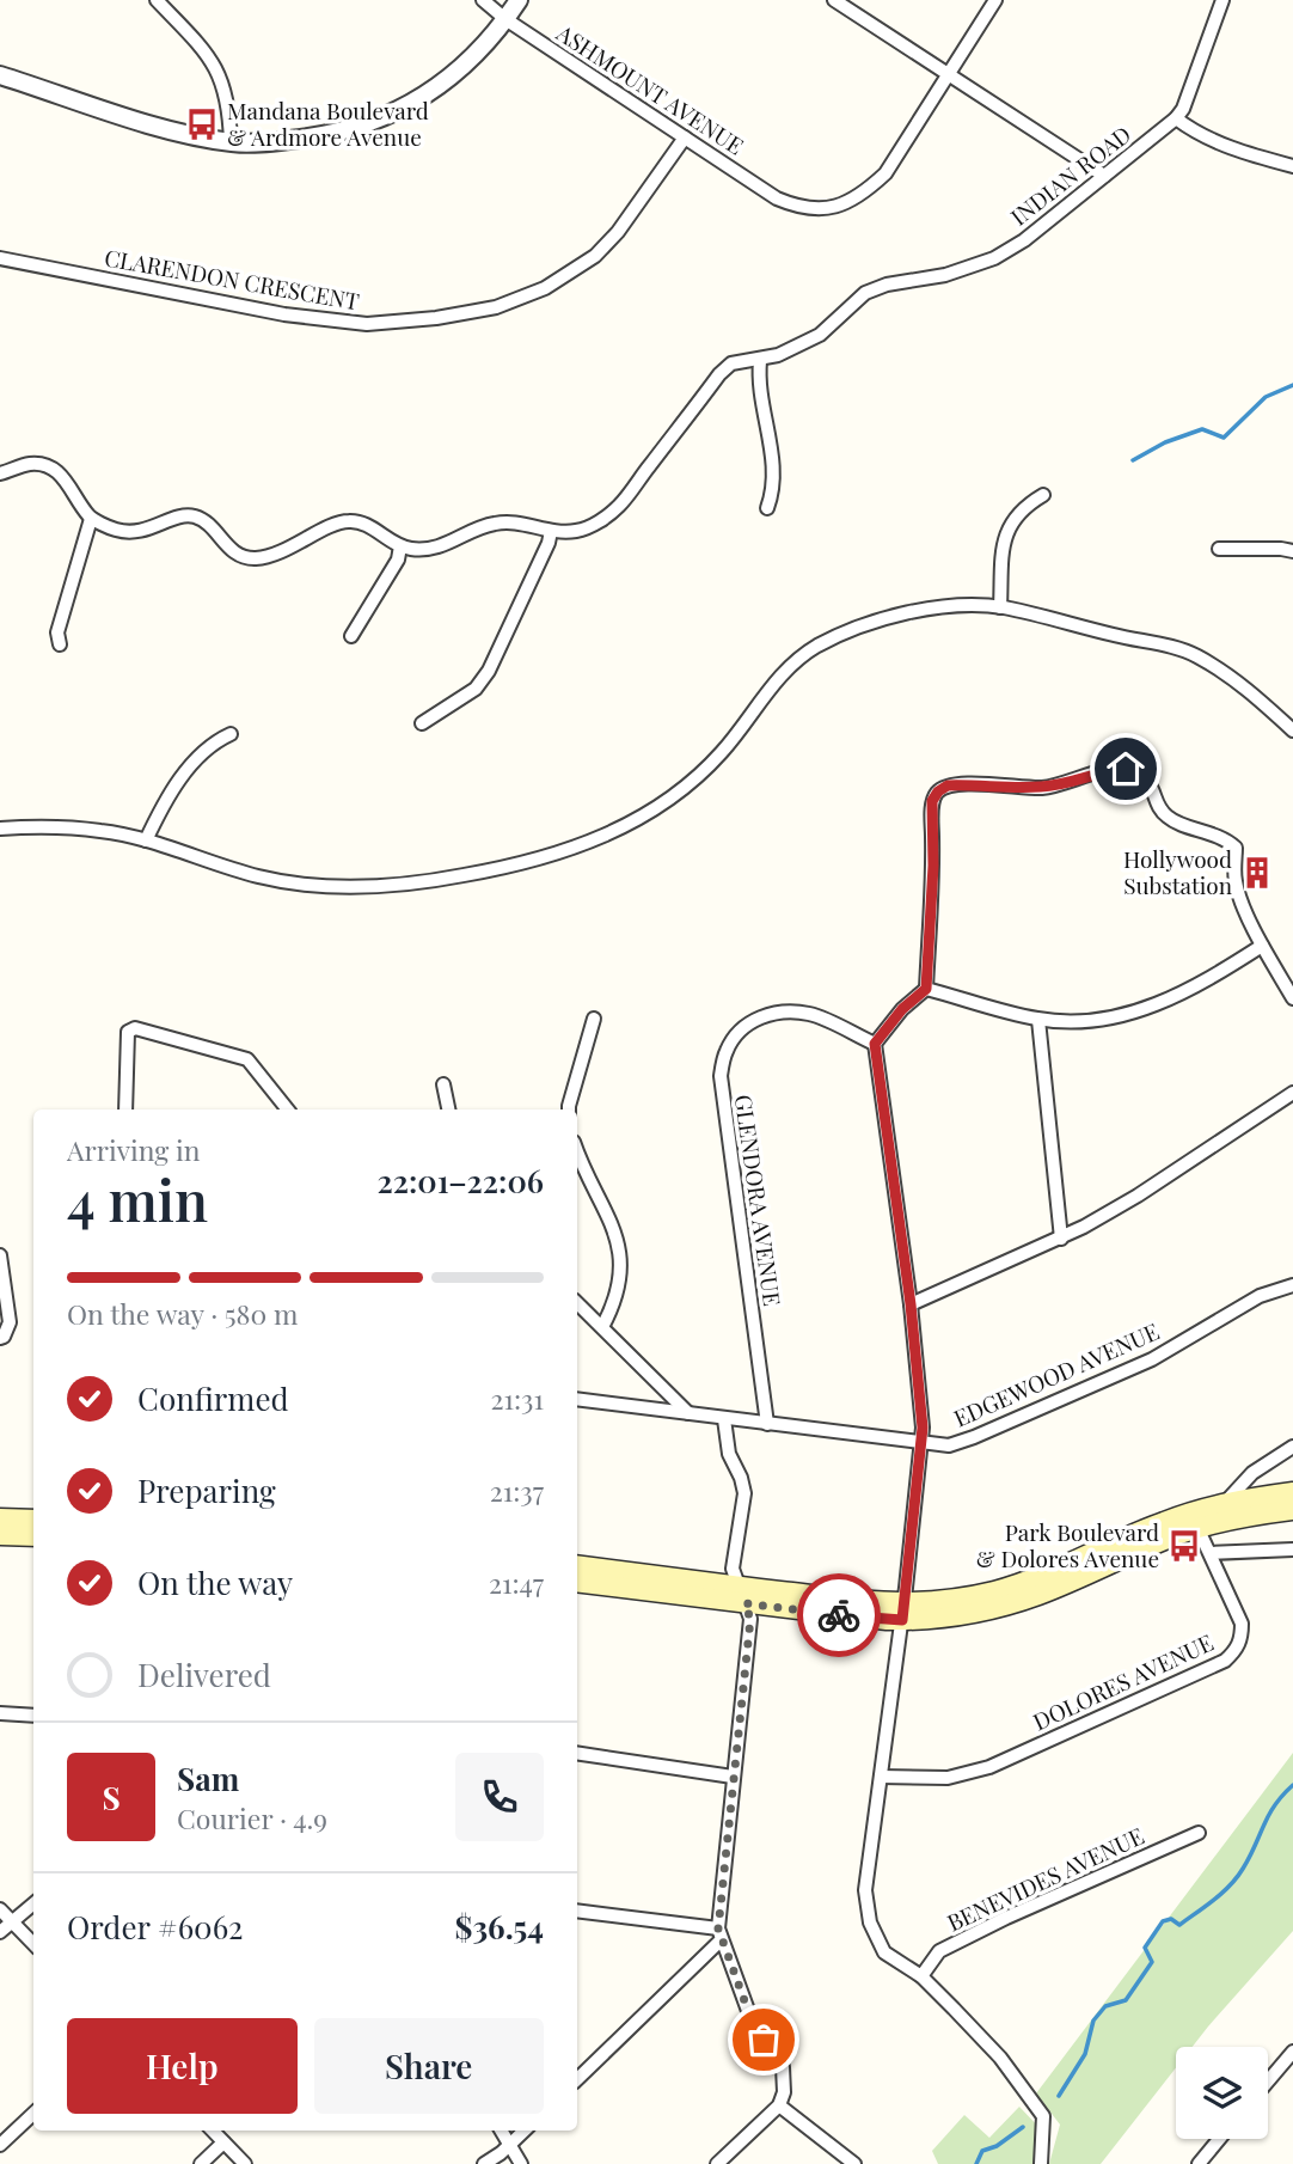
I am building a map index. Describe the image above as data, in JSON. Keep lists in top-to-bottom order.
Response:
{
  "streets": {
    "street": [
      "ASHMOUNT AVENUE",
      "INDIAN ROAD",
      "CLARENDON CRESCENT",
      "GLENDORA AVENUE",
      "EDGEWOOD AVENUE",
      "DOLORES AVENUE",
      "BENEVIDES AVENUE"
    ]
  },
  "crossings": [
    ["ASHMOUNT AVENUE", "CLARENDON CRESCENT"],
    ["GLENDORA AVENUE", "EDGEWOOD AVENUE"]
  ],
  "places": {
    "bus stop": ["Mandana Boulevard & Ardmore Avenue", "Park Boulevard & Dolores Avenue"],
    "building": ["Hollywood Substation"]
  },
  "page": {
    "heading": ["4 min", "Arriving in", "22:01–22:06"],
    "panel": [
      "Sam",
      "Courier · 4.9",
      "Order #6062",
      "$36.54"
    ],
    "bar": "On the way · 580 m",
    "list": [
      ["Confirmed", "21:31"],
      ["Preparing", "21:37"],
      ["On the way", "21:47"],
      "Delivered"
    ],
    "round": "S",
    "buttons": ["Help", "Share"]
  }
}
